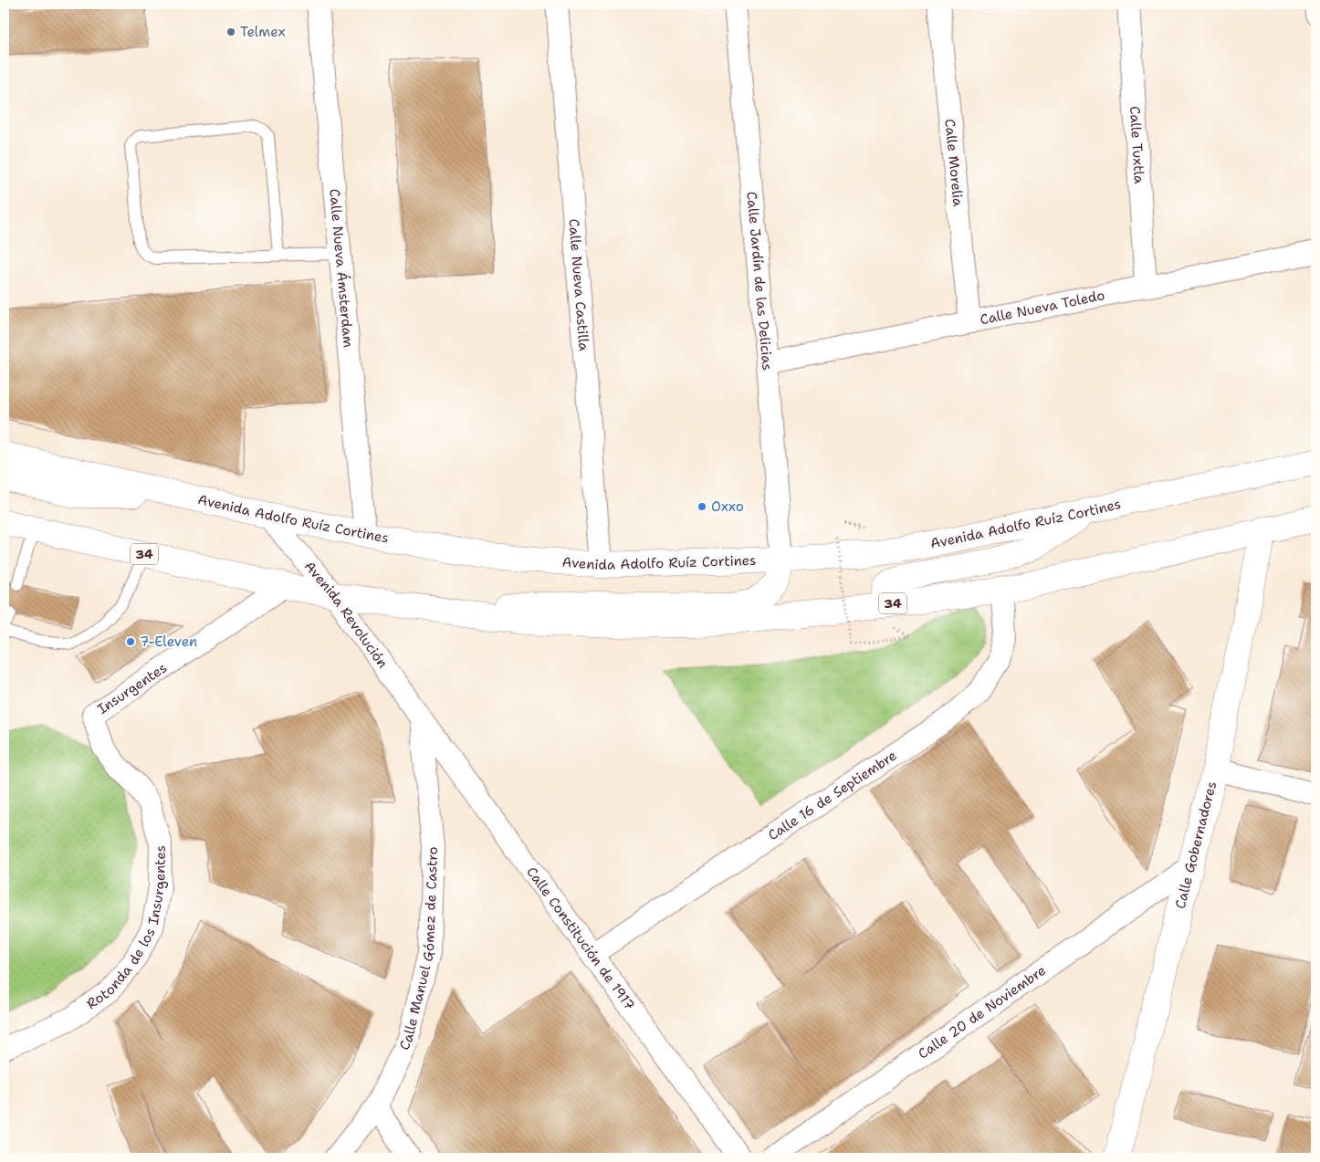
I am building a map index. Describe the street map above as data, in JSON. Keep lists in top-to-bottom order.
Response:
{
  "streets": {
    "main road": ["Avenida Adolfo Ruíz Cortines", "34", "Calle Gobernadores"],
    "street": [
      "Calle Tuxtla",
      "Calle Morelia",
      "Calle Nueva Ámsterdam",
      "Calle Jardín de las Delicias",
      "Calle Nueva Castilla",
      "Calle Nueva Toledo",
      "Avenida Revolución",
      "Insurgentes",
      "Calle 16 de Septiembre",
      "Rotonda de los Insurgentes",
      "Calle Constitución de 1917",
      "Calle Manuel Gómez de Castro",
      "Calle 20 de Noviembre"
    ]
  },
  "crossings": [
    ["Calle Tuxtla", "Calle Nueva Toledo"],
    ["Calle Morelia", "Calle Nueva Toledo"],
    ["Calle Nueva Ámsterdam", "Avenida Adolfo Ruíz Cortines"],
    ["Calle Jardín de las Delicias", "Calle Nueva Toledo"],
    ["Calle Jardín de las Delicias", "Avenida Adolfo Ruíz Cortines"],
    ["Calle Nueva Castilla", "Avenida Adolfo Ruíz Cortines"],
    ["Avenida Adolfo Ruíz Cortines", "Avenida Revolución"],
    ["34", "Avenida Revolución"],
    ["34", "Insurgentes"],
    ["34", "Calle 16 de Septiembre"],
    ["34", "Calle Gobernadores"],
    ["Avenida Revolución", "Calle Constitución de 1917"],
    ["Avenida Revolución", "Calle Manuel Gómez de Castro"],
    ["Insurgentes", "Rotonda de los Insurgentes"],
    ["Calle 16 de Septiembre", "Calle Constitución de 1917"],
    ["Calle Gobernadores", "Calle 20 de Noviembre"],
    ["Calle Constitución de 1917", "Calle Manuel Gómez de Castro"]
  ],
  "places": ["Telmex", "Oxxo", "7-Eleven"]
}
